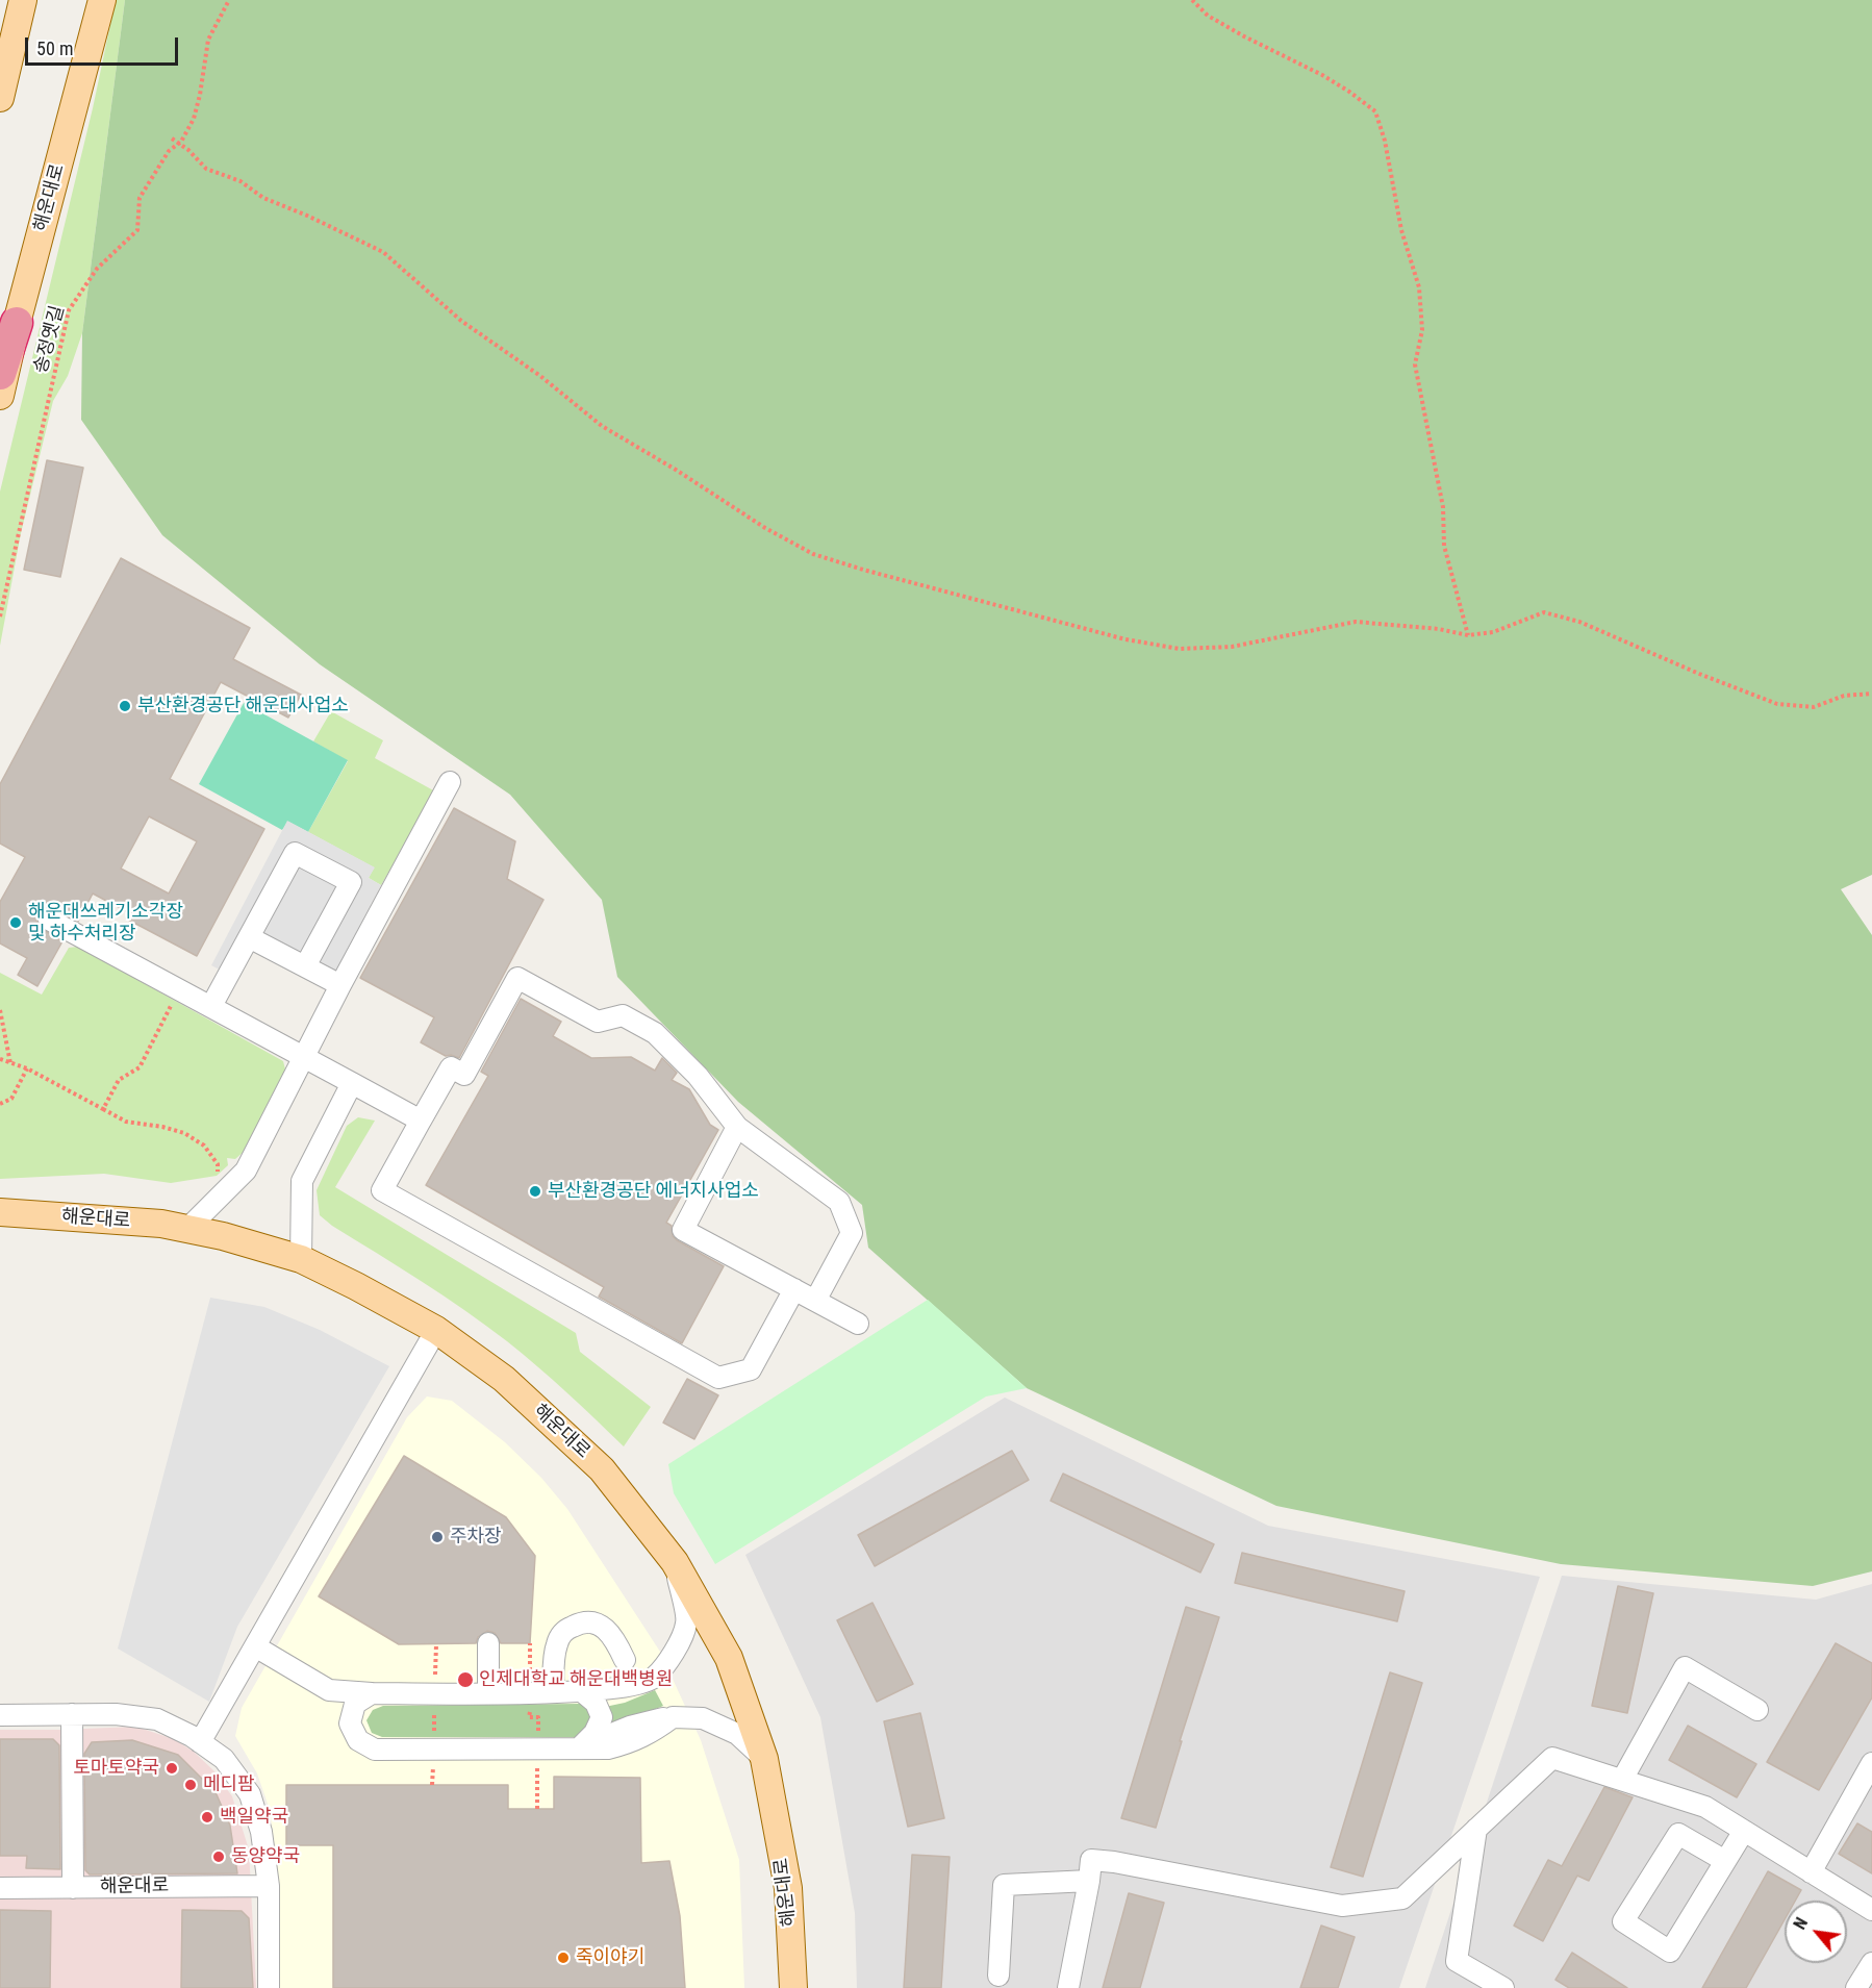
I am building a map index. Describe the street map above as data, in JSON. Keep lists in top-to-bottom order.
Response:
{
  "streets": {
    "main road": ["해운대로"],
    "path": ["송정옛길"]
  },
  "places": [
    "부산환경공단 해운대사업소",
    "해운대쓰레기소각장 및 하수처리장",
    "부산환경공단 에너지사업소",
    "주차장",
    "인제대학교 해운대백병원",
    "토마토약국",
    "메디팜",
    "백일약국",
    "동양약국",
    "죽이야기"
  ],
  "scale_bar": "50 m",
  "north": "top left"
}
